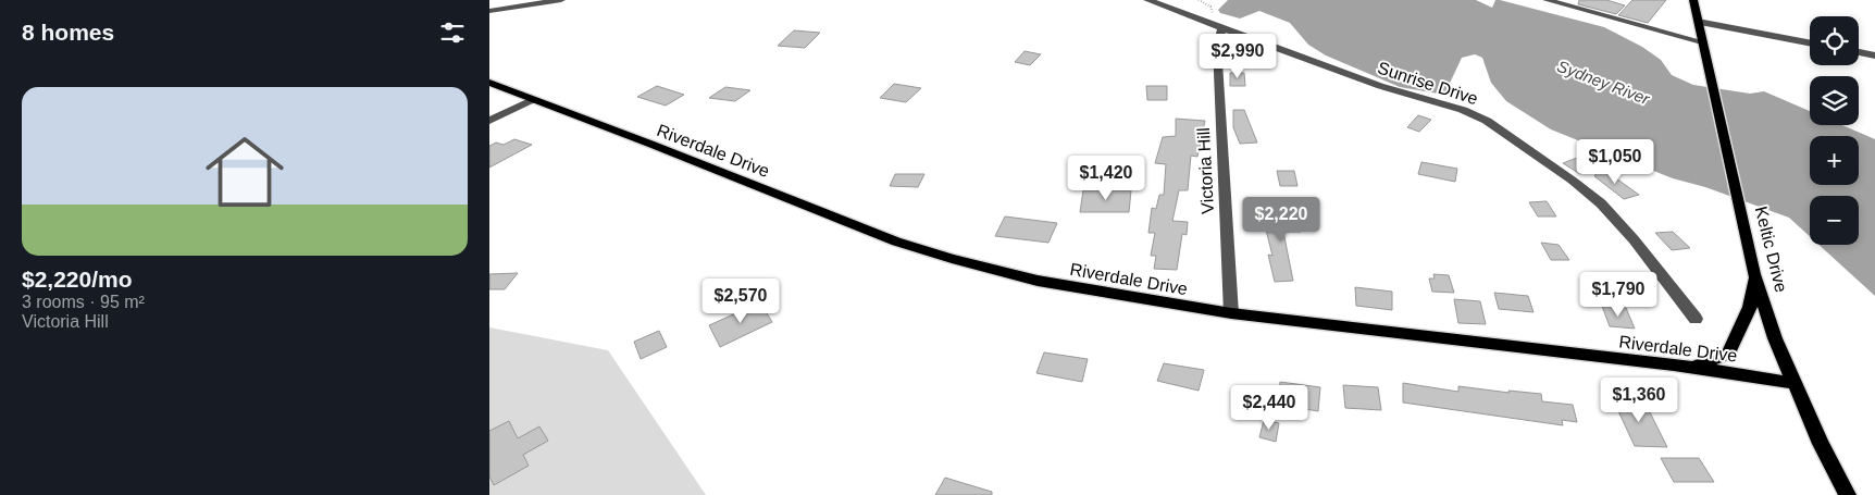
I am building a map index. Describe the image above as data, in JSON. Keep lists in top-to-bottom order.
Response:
{
  "streets": {
    "main road": ["Riverdale Drive", "Keltic Drive"],
    "street": ["Sunrise Drive", "Victoria Hill"]
  },
  "crossings": [
    ["Sunrise Drive", "Victoria Hill"],
    ["Riverdale Drive", "Victoria Hill"],
    ["Riverdale Drive", "Keltic Drive"]
  ],
  "water": ["Sydney River"],
  "page": {
    "heading": "8 homes",
    "map_buttons": ["+", "−"],
    "price": [
      "$2,990",
      "$1,050",
      "$1,420",
      "$2,220",
      "$1,790",
      "$2,570",
      "$1,360",
      "$2,440"
    ],
    "list": [
      {
        "name": "$2,220/mo",
        "note": "3 rooms · 95 m² · Victoria Hill"
      }
    ]
  }
}
